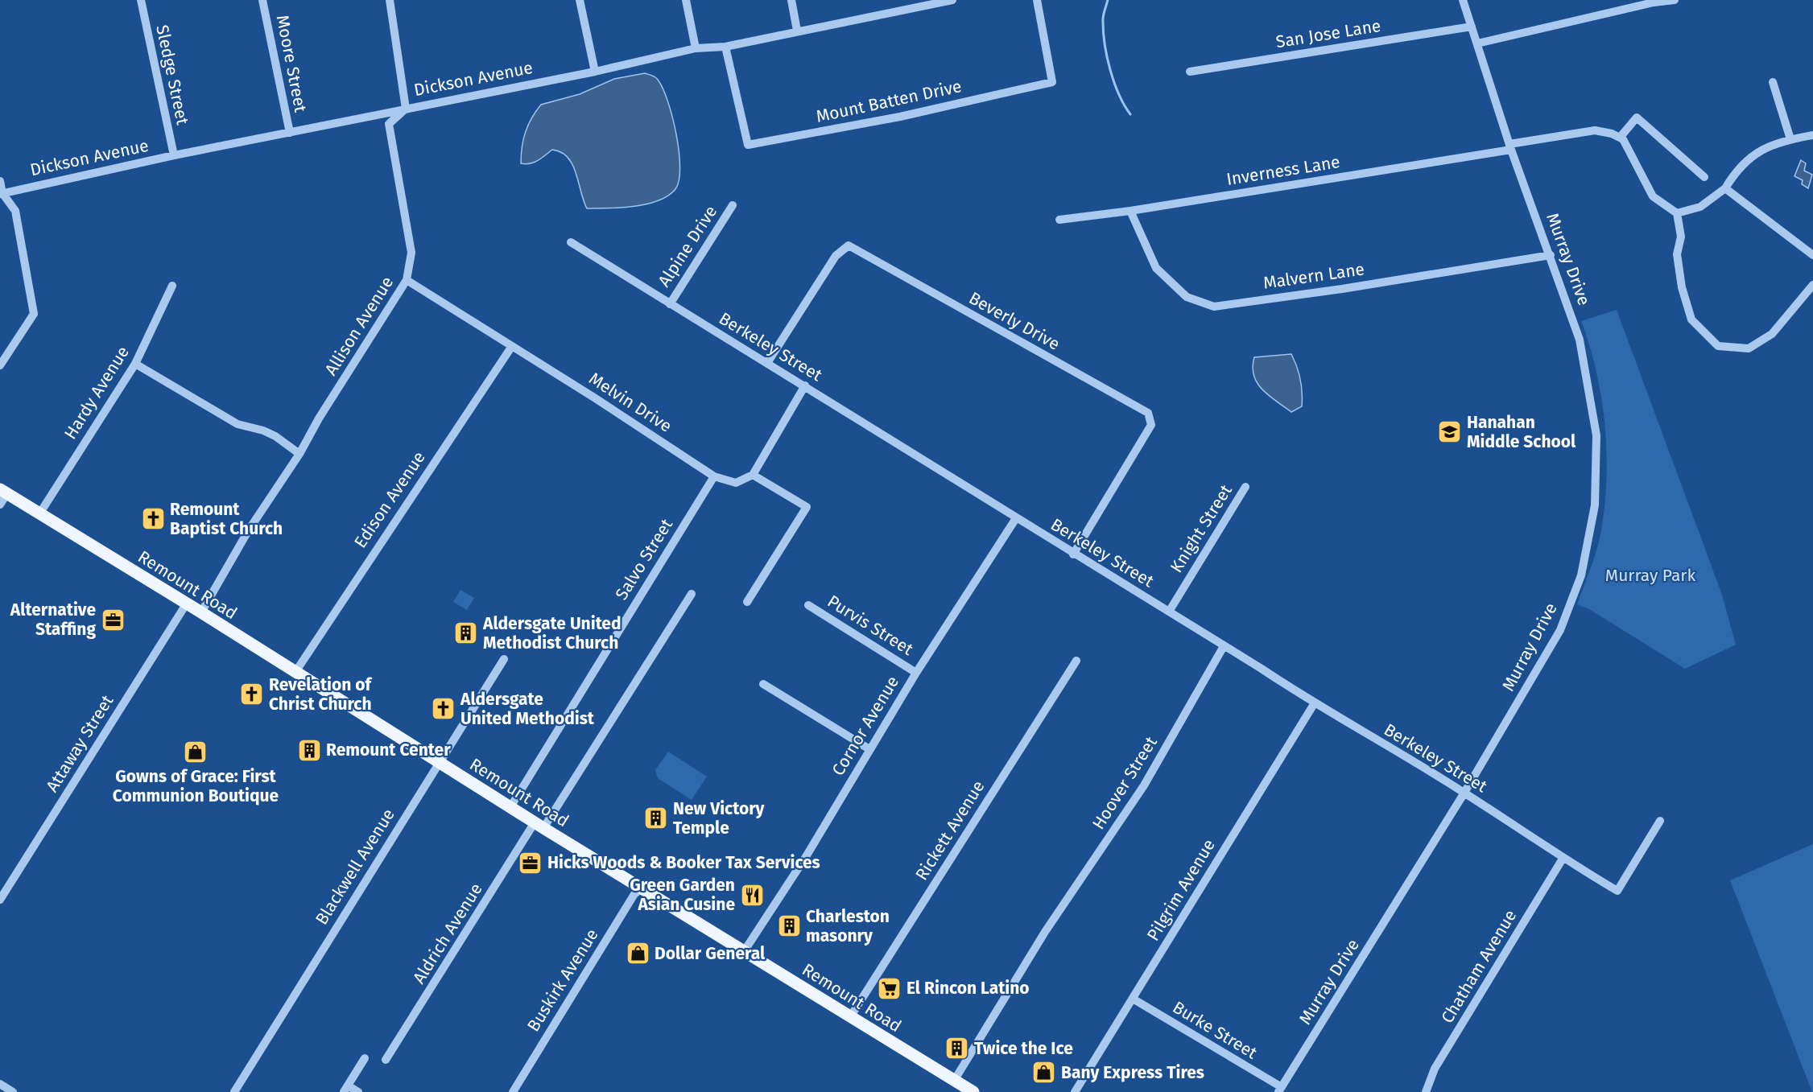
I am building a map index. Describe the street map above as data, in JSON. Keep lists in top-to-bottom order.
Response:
{
  "streets": {
    "main road": ["Remount Road"],
    "street": [
      "San Jose Lane",
      "Moore Street",
      "Sledge Street",
      "Dickson Avenue",
      "Mount Batten Drive",
      "Inverness Lane",
      "Alpine Drive",
      "Murray Drive",
      "Malvern Lane",
      "Beverly Drive",
      "Allison Avenue",
      "Berkeley Street",
      "Hardy Avenue",
      "Melvin Drive",
      "Edison Avenue",
      "Knight Street",
      "Salvo Street",
      "Purvis Street",
      "Cornor Avenue",
      "Attaway Street",
      "Hoover Street",
      "Rickett Avenue",
      "Blackwell Avenue",
      "Pilgrim Avenue",
      "Aldrich Avenue",
      "Chatham Avenue",
      "Buskirk Avenue",
      "Burke Street"
    ]
  },
  "crossings": [
    ["San Jose Lane", "Murray Drive"],
    ["Moore Street", "Dickson Avenue"],
    ["Sledge Street", "Dickson Avenue"],
    ["Dickson Avenue", "Mount Batten Drive"],
    ["Dickson Avenue", "Allison Avenue"],
    ["Inverness Lane", "Murray Drive"],
    ["Inverness Lane", "Malvern Lane"],
    ["Alpine Drive", "Berkeley Street"],
    ["Murray Drive", "Malvern Lane"],
    ["Murray Drive", "Berkeley Street"],
    ["Murray Drive", "Burke Street"],
    ["Beverly Drive", "Berkeley Street"],
    ["Allison Avenue", "Melvin Drive"],
    ["Allison Avenue", "Remount Road"],
    ["Berkeley Street", "Knight Street"],
    ["Berkeley Street", "Cornor Avenue"],
    ["Berkeley Street", "Hoover Street"],
    ["Berkeley Street", "Pilgrim Avenue"],
    ["Berkeley Street", "Chatham Avenue"],
    ["Hardy Avenue", "Remount Road"],
    ["Melvin Drive", "Edison Avenue"],
    ["Melvin Drive", "Salvo Street"],
    ["Edison Avenue", "Remount Road"],
    ["Salvo Street", "Remount Road"],
    ["Remount Road", "Cornor Avenue"],
    ["Remount Road", "Attaway Street"],
    ["Remount Road", "Hoover Street"],
    ["Remount Road", "Rickett Avenue"],
    ["Remount Road", "Blackwell Avenue"],
    ["Remount Road", "Aldrich Avenue"],
    ["Remount Road", "Buskirk Avenue"],
    ["Purvis Street", "Cornor Avenue"],
    ["Pilgrim Avenue", "Burke Street"]
  ],
  "parks": ["Murray Park"],
  "places": {
    "school or university": ["Hanahan Middle School"],
    "church": ["Remount Baptist Church", "Revelation of Christ Church", "Aldersgate United Methodist"],
    "office": ["Alternative Staffing", "Hicks Woods & Booker Tax Services"],
    "building": [
      "Aldersgate United Methodist Church",
      "Remount Center",
      "New Victory Temple",
      "Charleston masonry",
      "Twice the Ice"
    ],
    "shop": ["Gowns of Grace: First Communion Boutique", "Dollar General", "Bany Express Tires"],
    "restaurant": ["Green Garden Asian Cusine"],
    "supermarket": ["El Rincon Latino"]
  }
}
